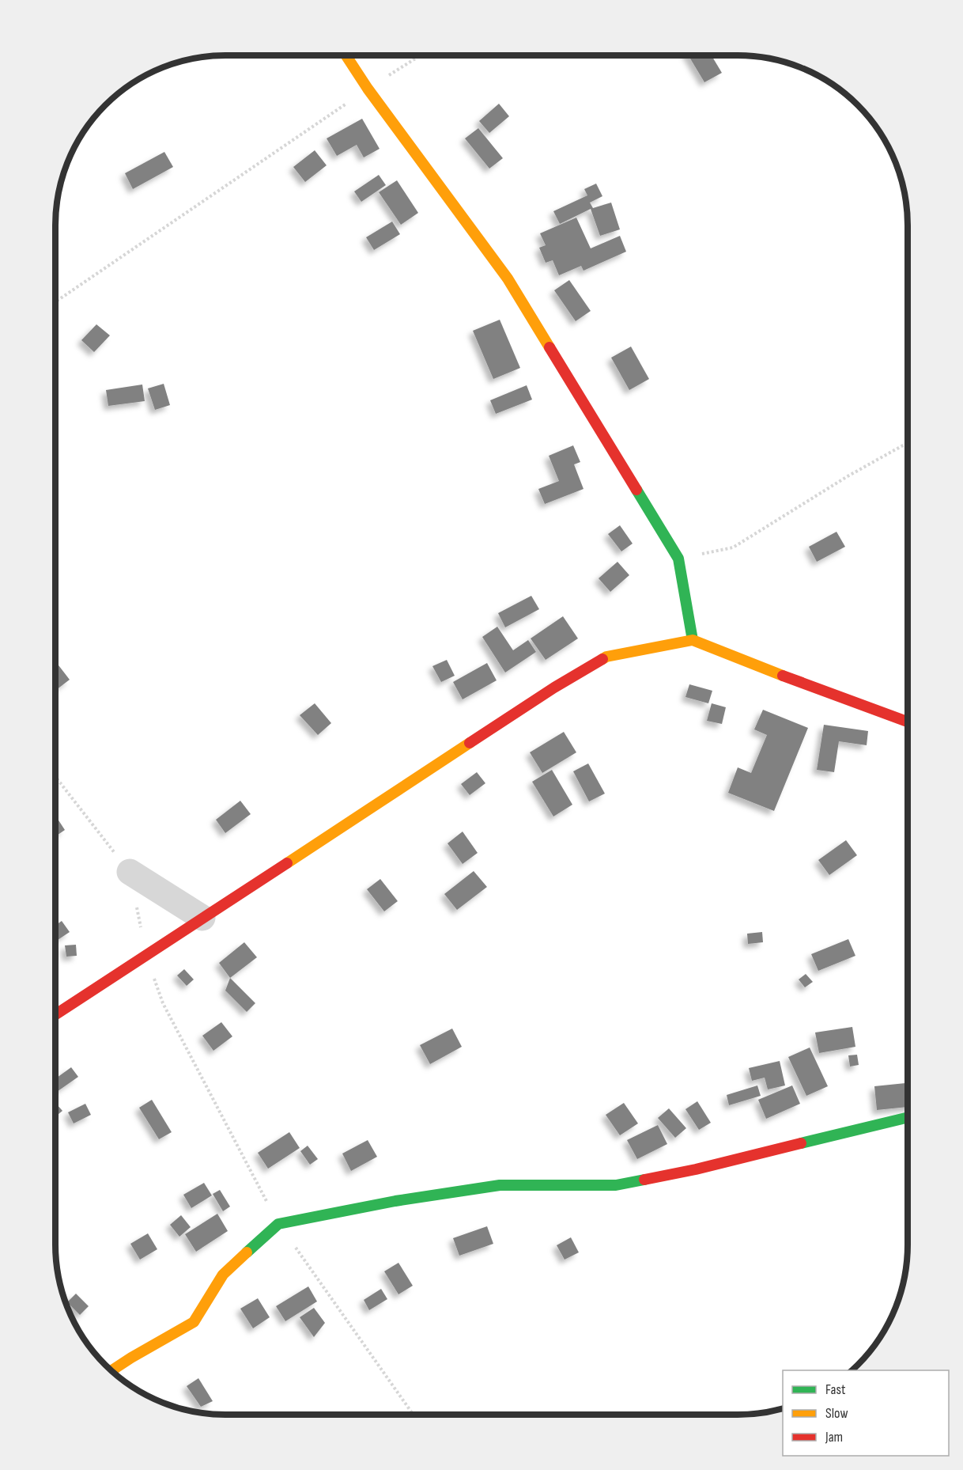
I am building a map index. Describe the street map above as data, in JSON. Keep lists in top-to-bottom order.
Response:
{
  "legend": ["Fast", "Slow", "Jam"]
}
